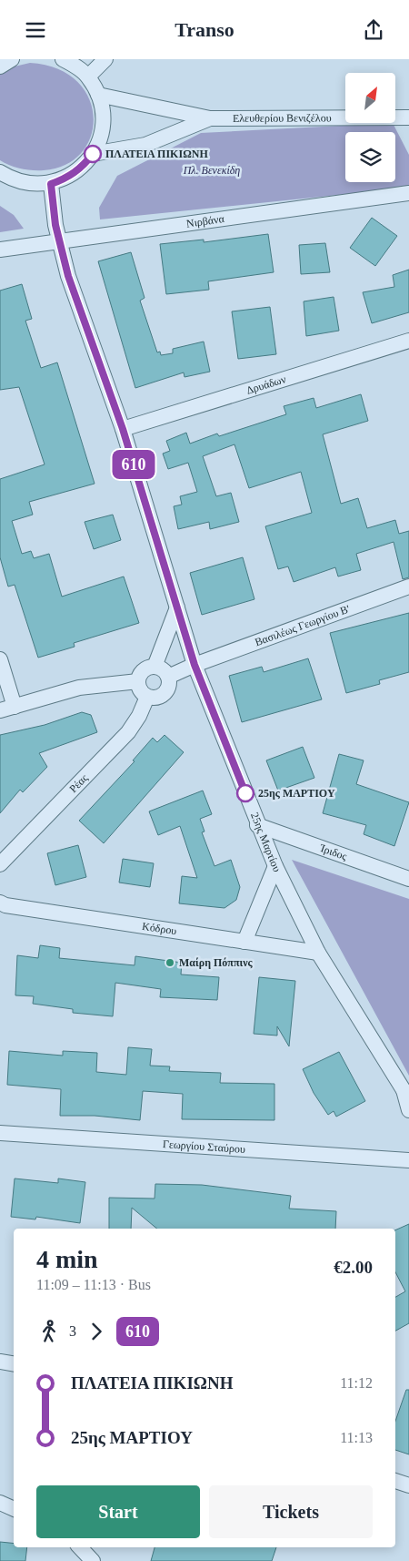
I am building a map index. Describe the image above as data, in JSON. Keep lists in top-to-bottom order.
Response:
{
  "streets": {
    "street": [
      "Ελευθερίου Βενιζέλου",
      "Νιρβάνα",
      "Δρυάδων",
      "Βασιλέως Γεωργίου Β'",
      "Ρέας",
      "25ης Μαρτίου",
      "Ίριδος",
      "Κόδρου",
      "Γεωργίου Σταύρου"
    ]
  },
  "crossings": [
    ["Νιρβάνα", "25ης Μαρτίου"],
    ["Δρυάδων", "25ης Μαρτίου"],
    ["Βασιλέως Γεωργίου Β'", "Ρέας"],
    ["Βασιλέως Γεωργίου Β'", "25ης Μαρτίου"],
    ["25ης Μαρτίου", "Ίριδος"],
    ["25ης Μαρτίου", "Κόδρου"]
  ],
  "parks": ["Πλ. Βενεκίδη"],
  "places": ["ΠΛΑΤΕΙΑ ΠΙΚΙΩΝΗ", "25ης ΜΑΡΤΙΟΥ", "Μαίρη Πόππινς"],
  "lines": ["bus line 610"],
  "north": "top right",
  "page": {
    "header": "Transo",
    "on_map": "610",
    "heading": ["4 min", "11:09 – 11:13 · Bus", "€2.00"],
    "legs": ["3", "610"],
    "list": [
      {
        "name": "ΠΛΑΤΕΙΑ ΠΙΚΙΩΝΗ",
        "value": "11:12"
      },
      {
        "name": "25ης ΜΑΡΤΙΟΥ",
        "value": "11:13"
      }
    ],
    "buttons": ["Start", "Tickets"]
  }
}
